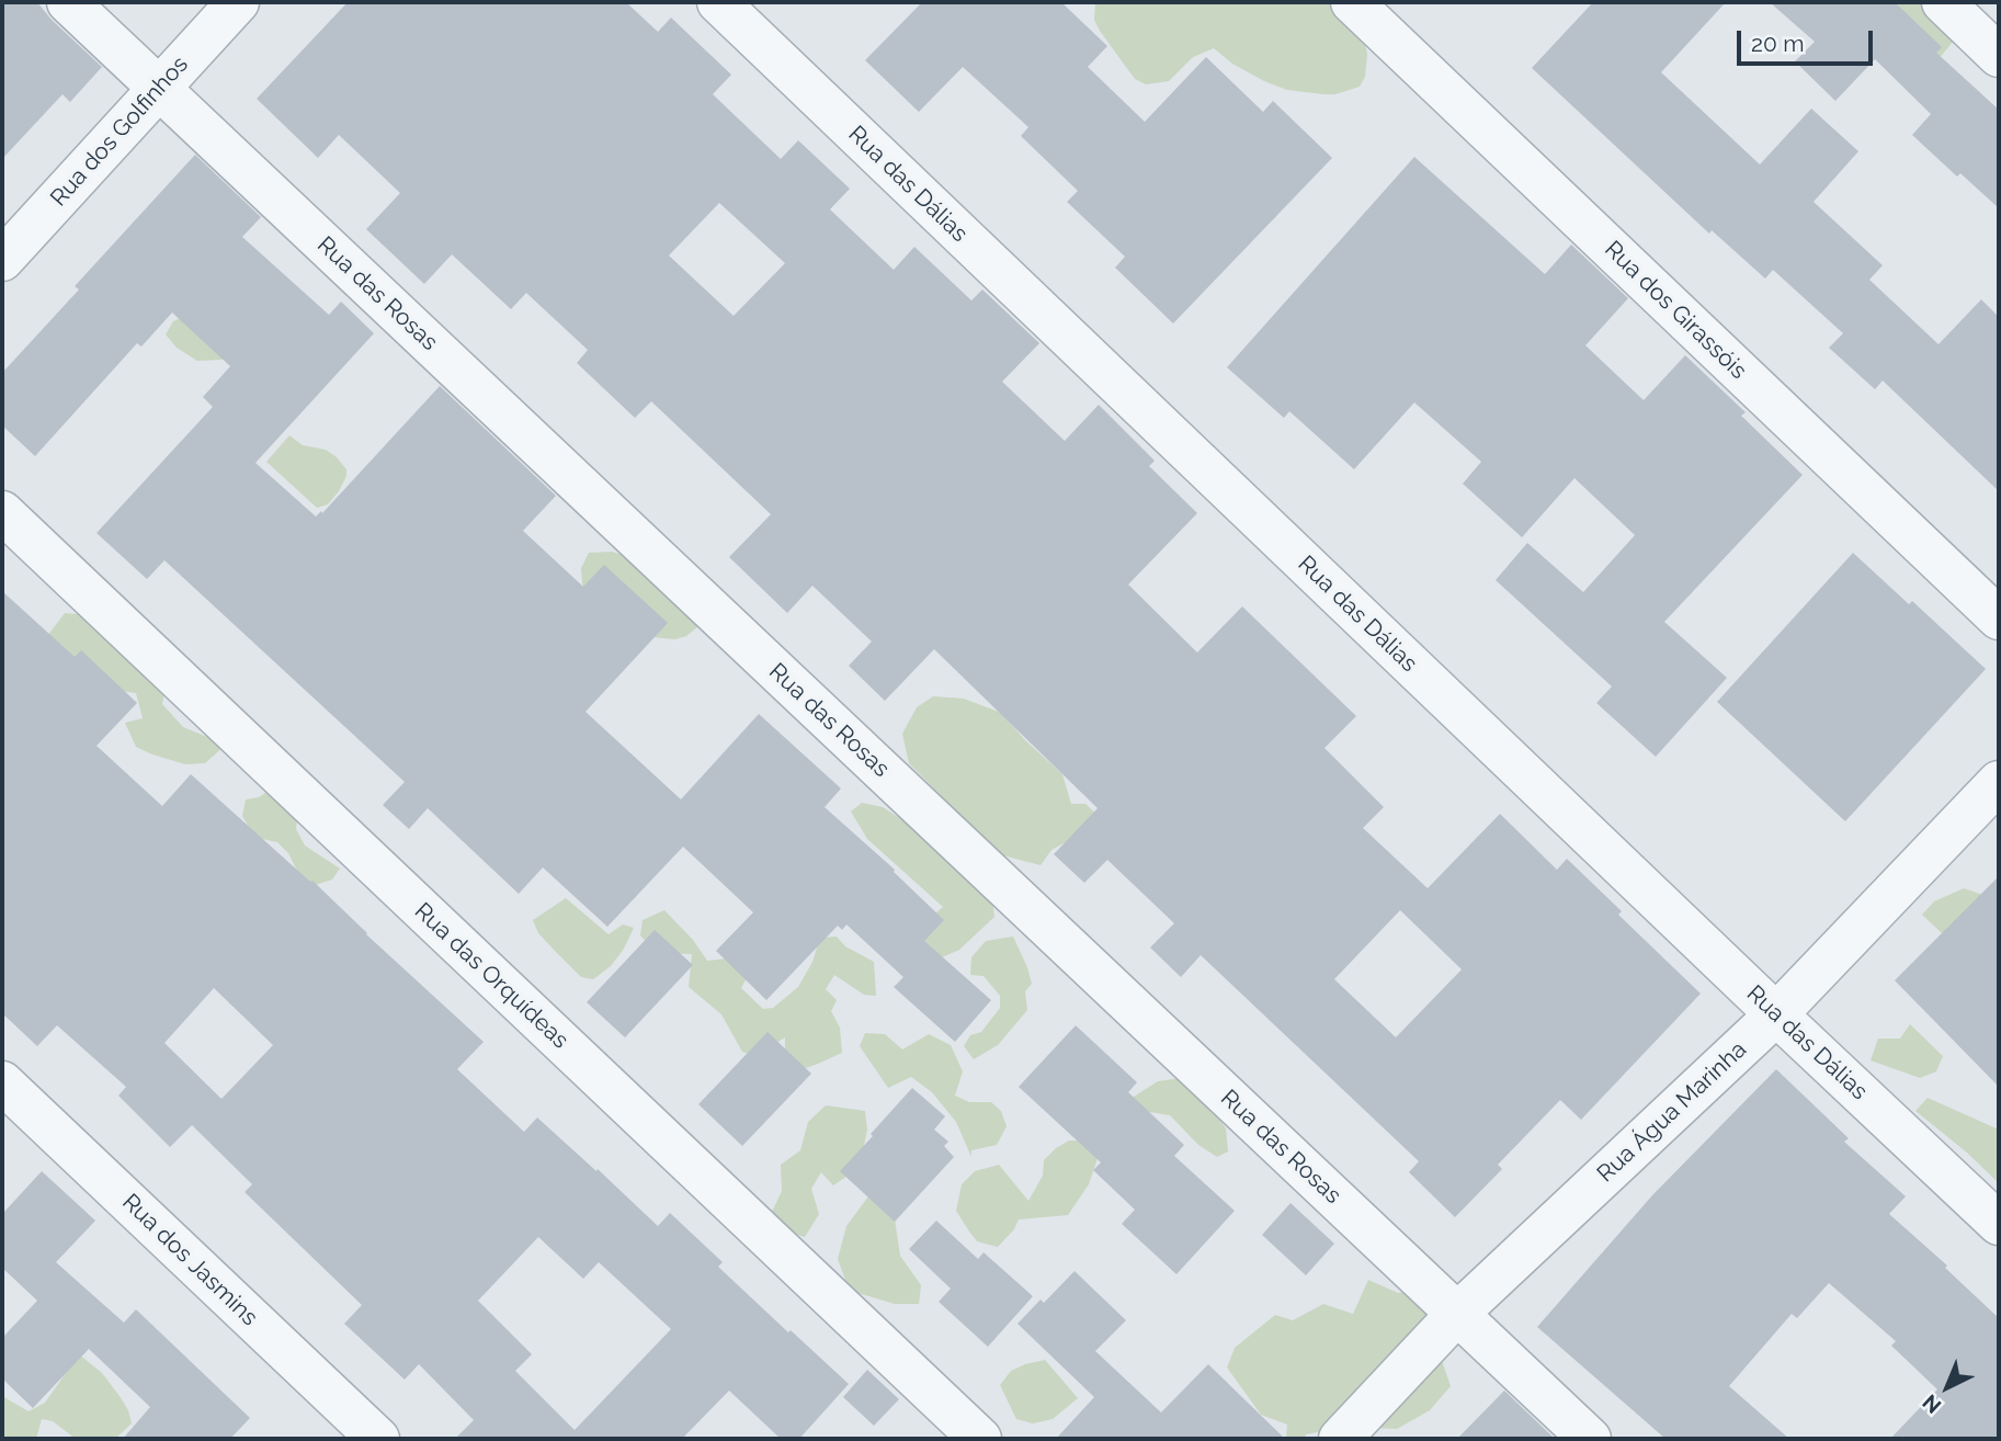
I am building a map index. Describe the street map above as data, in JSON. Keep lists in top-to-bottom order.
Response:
{
  "streets": {
    "street": [
      "Rua dos Golfinhos",
      "Rua das Dálias",
      "Rua das Rosas",
      "Rua dos Girassóis",
      "Rua das Orquídeas",
      "Rua Água Marinha",
      "Rua dos Jasmins"
    ]
  },
  "crossings": [
    ["Rua dos Golfinhos", "Rua das Rosas"],
    ["Rua das Dálias", "Rua Água Marinha"],
    ["Rua das Rosas", "Rua Água Marinha"]
  ],
  "scale_bar": "20 m",
  "north": "bottom left"
}
